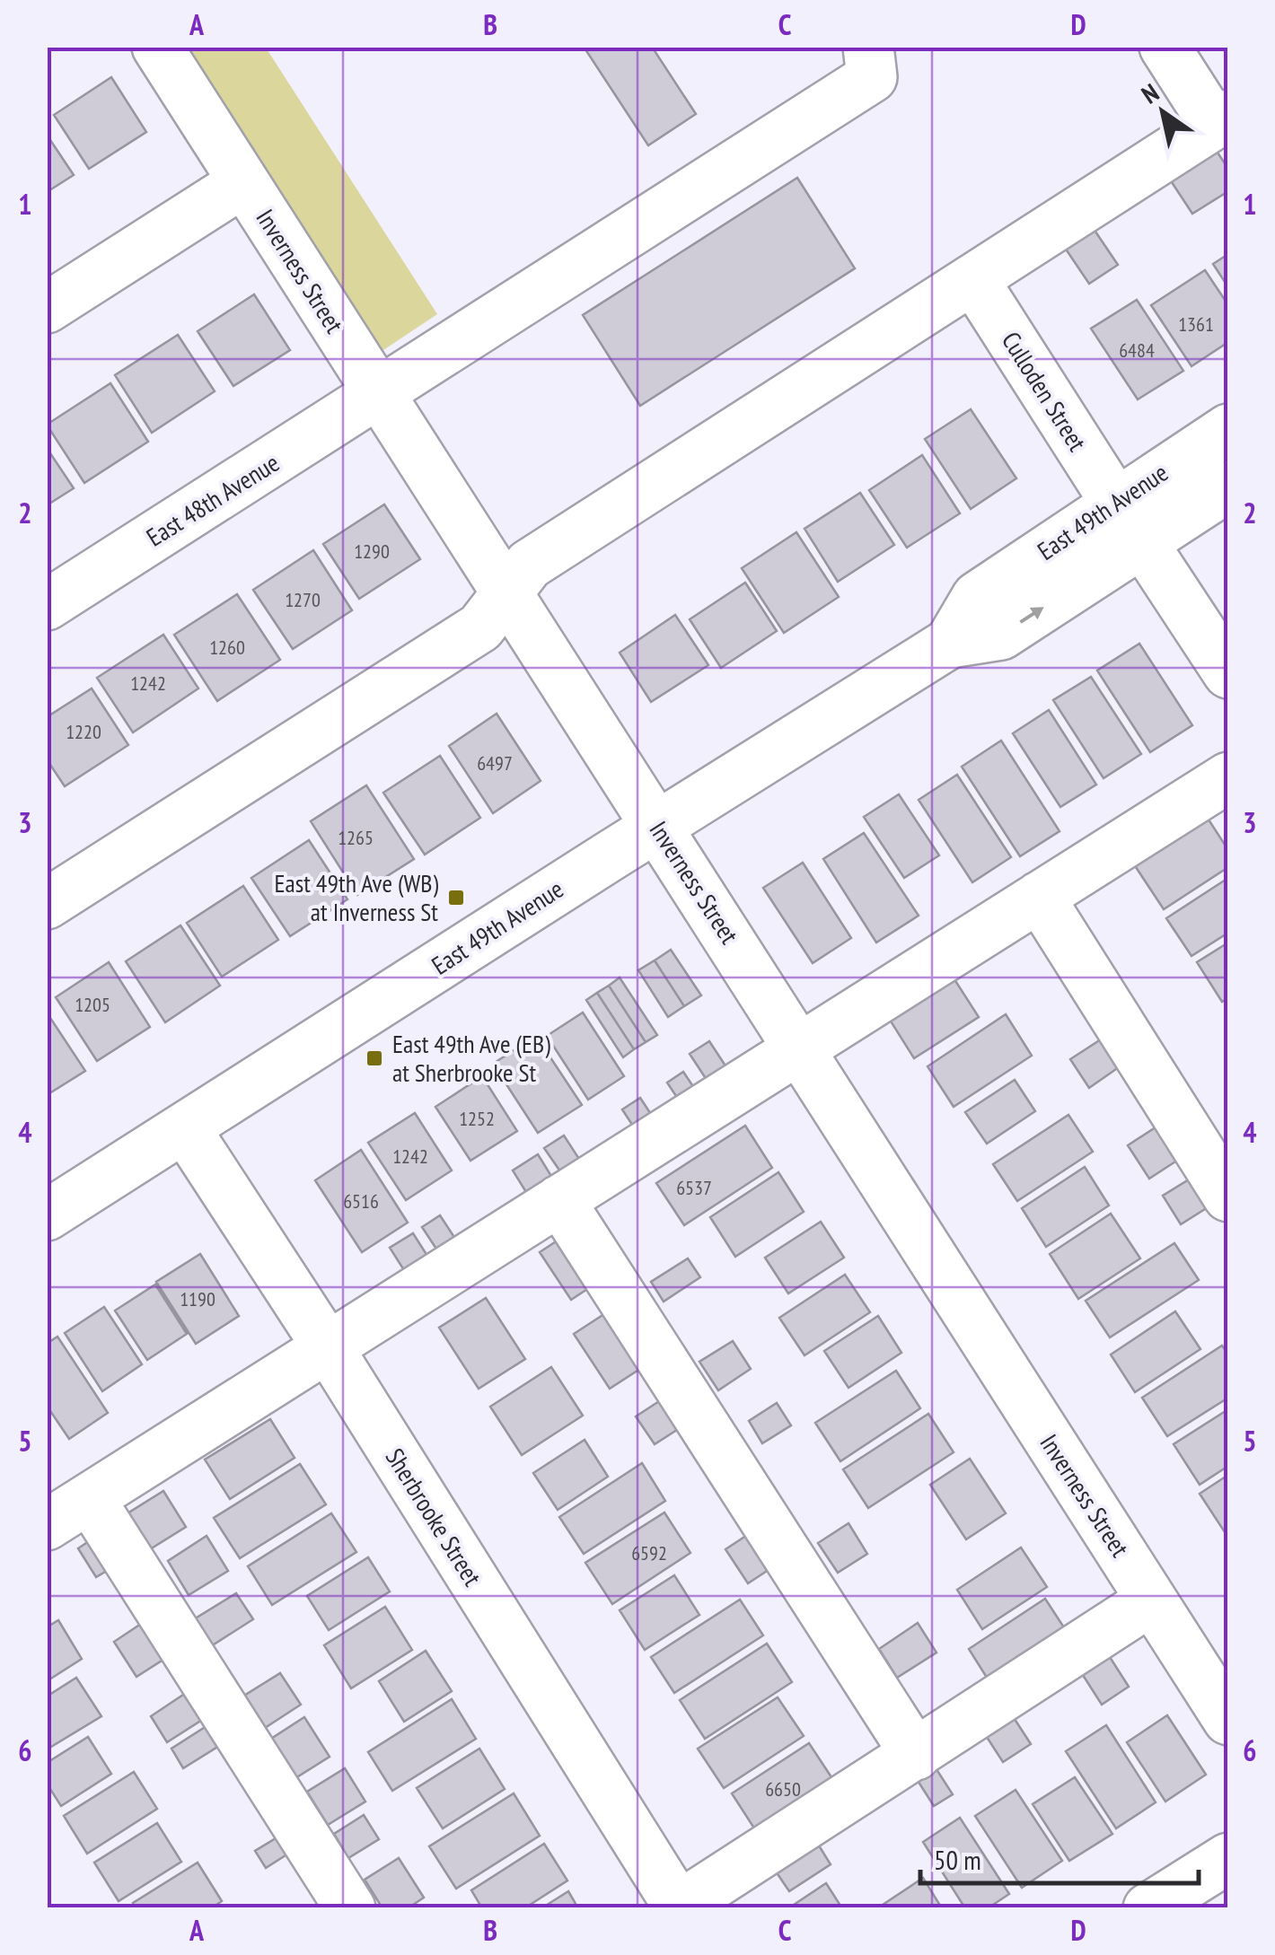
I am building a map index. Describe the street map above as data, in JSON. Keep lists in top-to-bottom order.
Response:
{
  "streets": {
    "street": [
      "Inverness Street",
      "Culloden Street",
      "East 48th Avenue",
      "East 49th Avenue",
      "Sherbrooke Street"
    ]
  },
  "crossings": [
    ["Inverness Street", "East 48th Avenue"],
    ["Inverness Street", "East 49th Avenue"],
    ["Culloden Street", "East 49th Avenue"],
    ["East 49th Avenue", "Sherbrooke Street"]
  ],
  "places": {
    "transit": ["East 49th Ave (WB) at Inverness St", "East 49th Ave (EB) at Sherbrooke St"]
  },
  "house_numbers": [
    "1361",
    "6484",
    "1290",
    "1270",
    "1260",
    "1242",
    "1220",
    "6497",
    "1265",
    "1205",
    "1252",
    "1242",
    "6537",
    "6516",
    "1190",
    "6592",
    "6650"
  ],
  "scale_bar": "50 m",
  "north": "top left",
  "grid": {
    "columns": [
      "A",
      "B",
      "C",
      "D"
    ],
    "rows": [
      "1",
      "2",
      "3",
      "4",
      "5",
      "6"
    ]
  }
}
